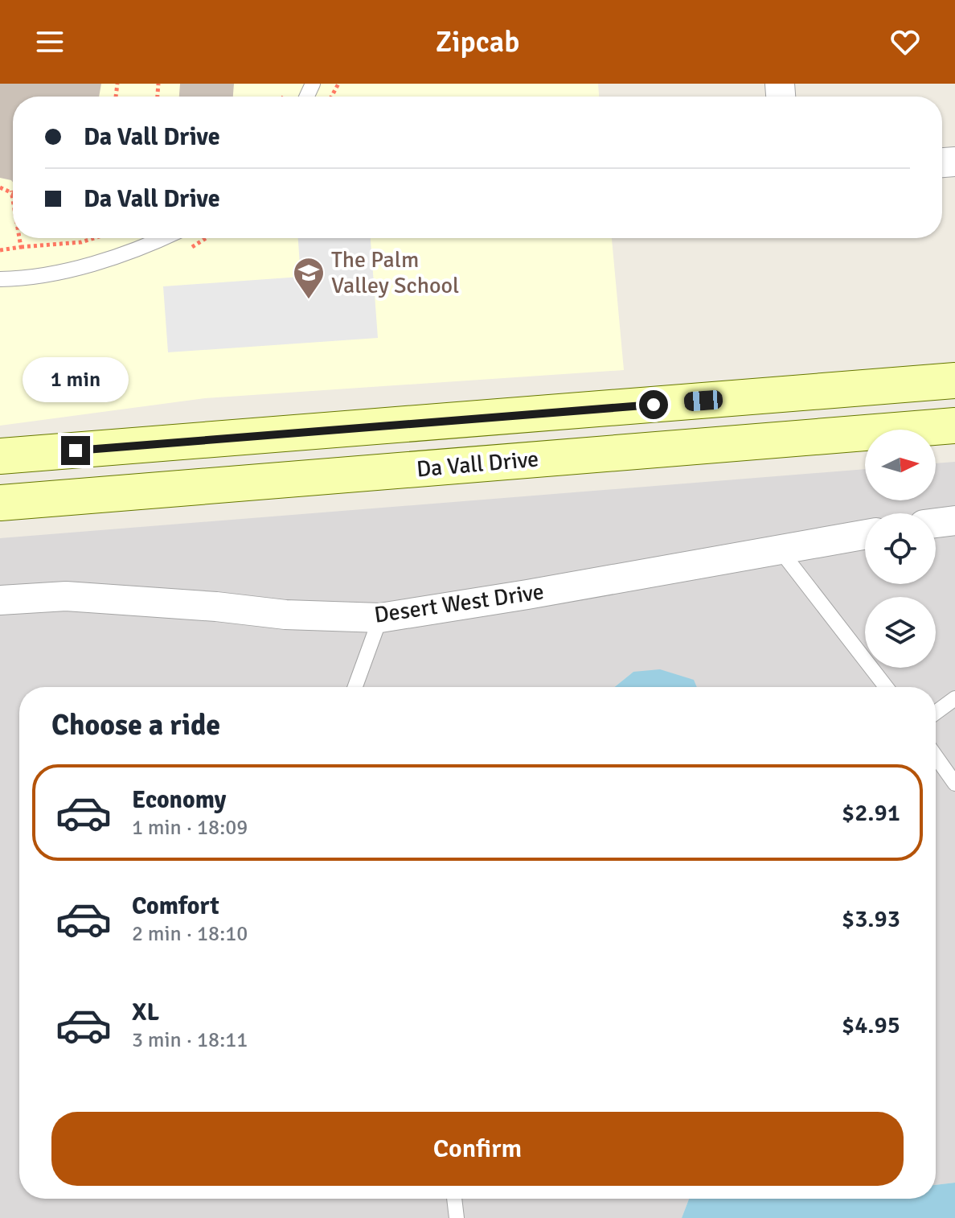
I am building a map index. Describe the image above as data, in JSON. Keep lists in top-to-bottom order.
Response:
{
  "streets": {
    "main road": ["Da Vall Drive"],
    "street": ["Desert West Drive"]
  },
  "places": {
    "school or university": ["The Palm Valley School"]
  },
  "north": "right",
  "page": {
    "header": "Zipcab",
    "banner": ["Da Vall Drive", "Da Vall Drive"],
    "bubble": "1 min",
    "heading": "Choose a ride",
    "list": [
      {
        "name": "Economy",
        "note": "1 min · 18:09",
        "value": "$2.91"
      },
      {
        "name": "Comfort",
        "note": "2 min · 18:10",
        "value": "$3.93"
      },
      {
        "name": "XL",
        "note": "3 min · 18:11",
        "value": "$4.95"
      }
    ],
    "buttons": "Confirm"
  }
}
